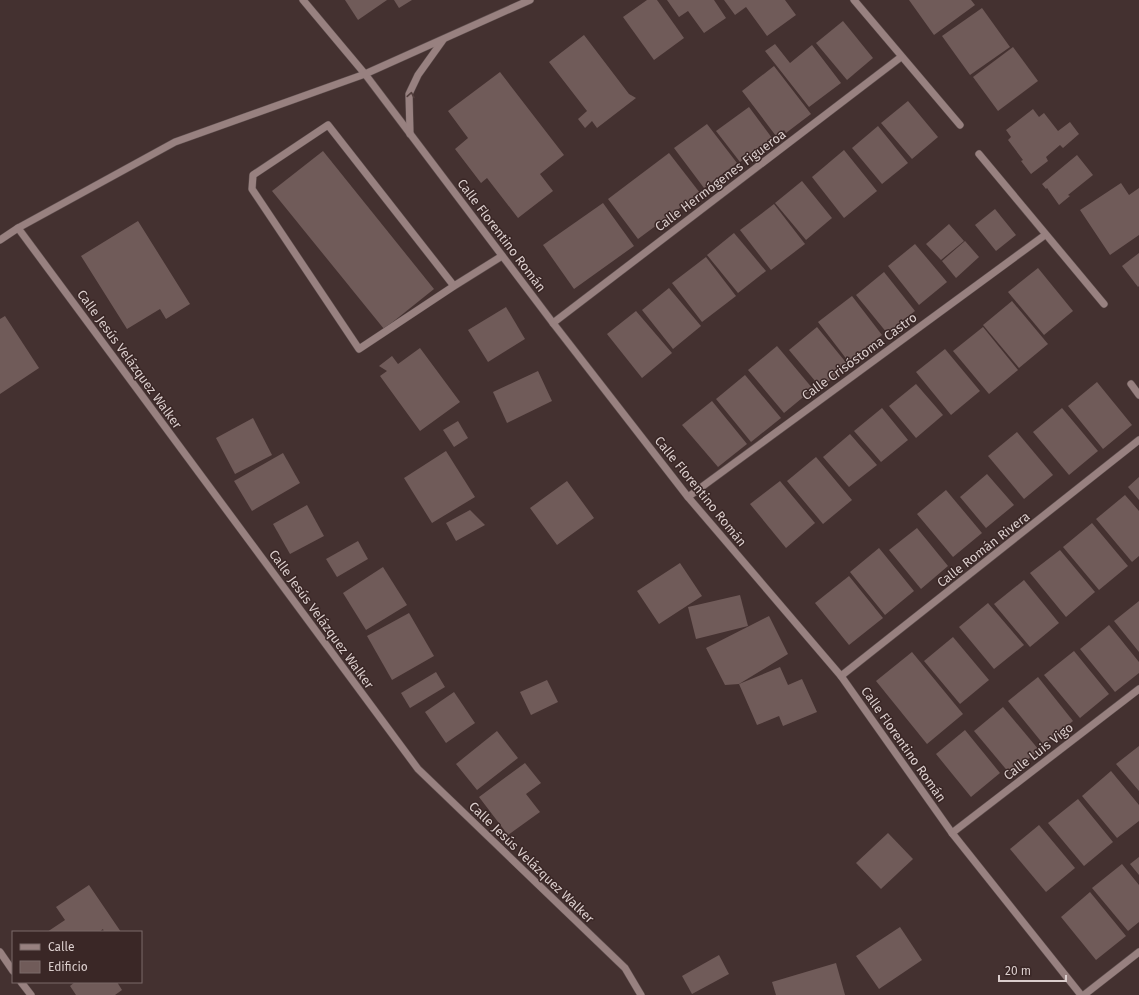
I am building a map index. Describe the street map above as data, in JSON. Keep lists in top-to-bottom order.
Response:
{
  "streets": {
    "street": [
      "Calle Hermógenes Figueroa",
      "Calle Florentino Román",
      "Calle Crisóstoma Castro",
      "Calle Jesús Velázquez Walker",
      "Calle Román Rivera",
      "Calle Luis Vigo"
    ]
  },
  "crossings": [
    ["Calle Hermógenes Figueroa", "Calle Florentino Román"],
    ["Calle Florentino Román", "Calle Crisóstoma Castro"],
    ["Calle Florentino Román", "Calle Román Rivera"],
    ["Calle Florentino Román", "Calle Luis Vigo"]
  ],
  "legend": ["Calle", "Edificio"],
  "scale_bar": "20 m"
}
